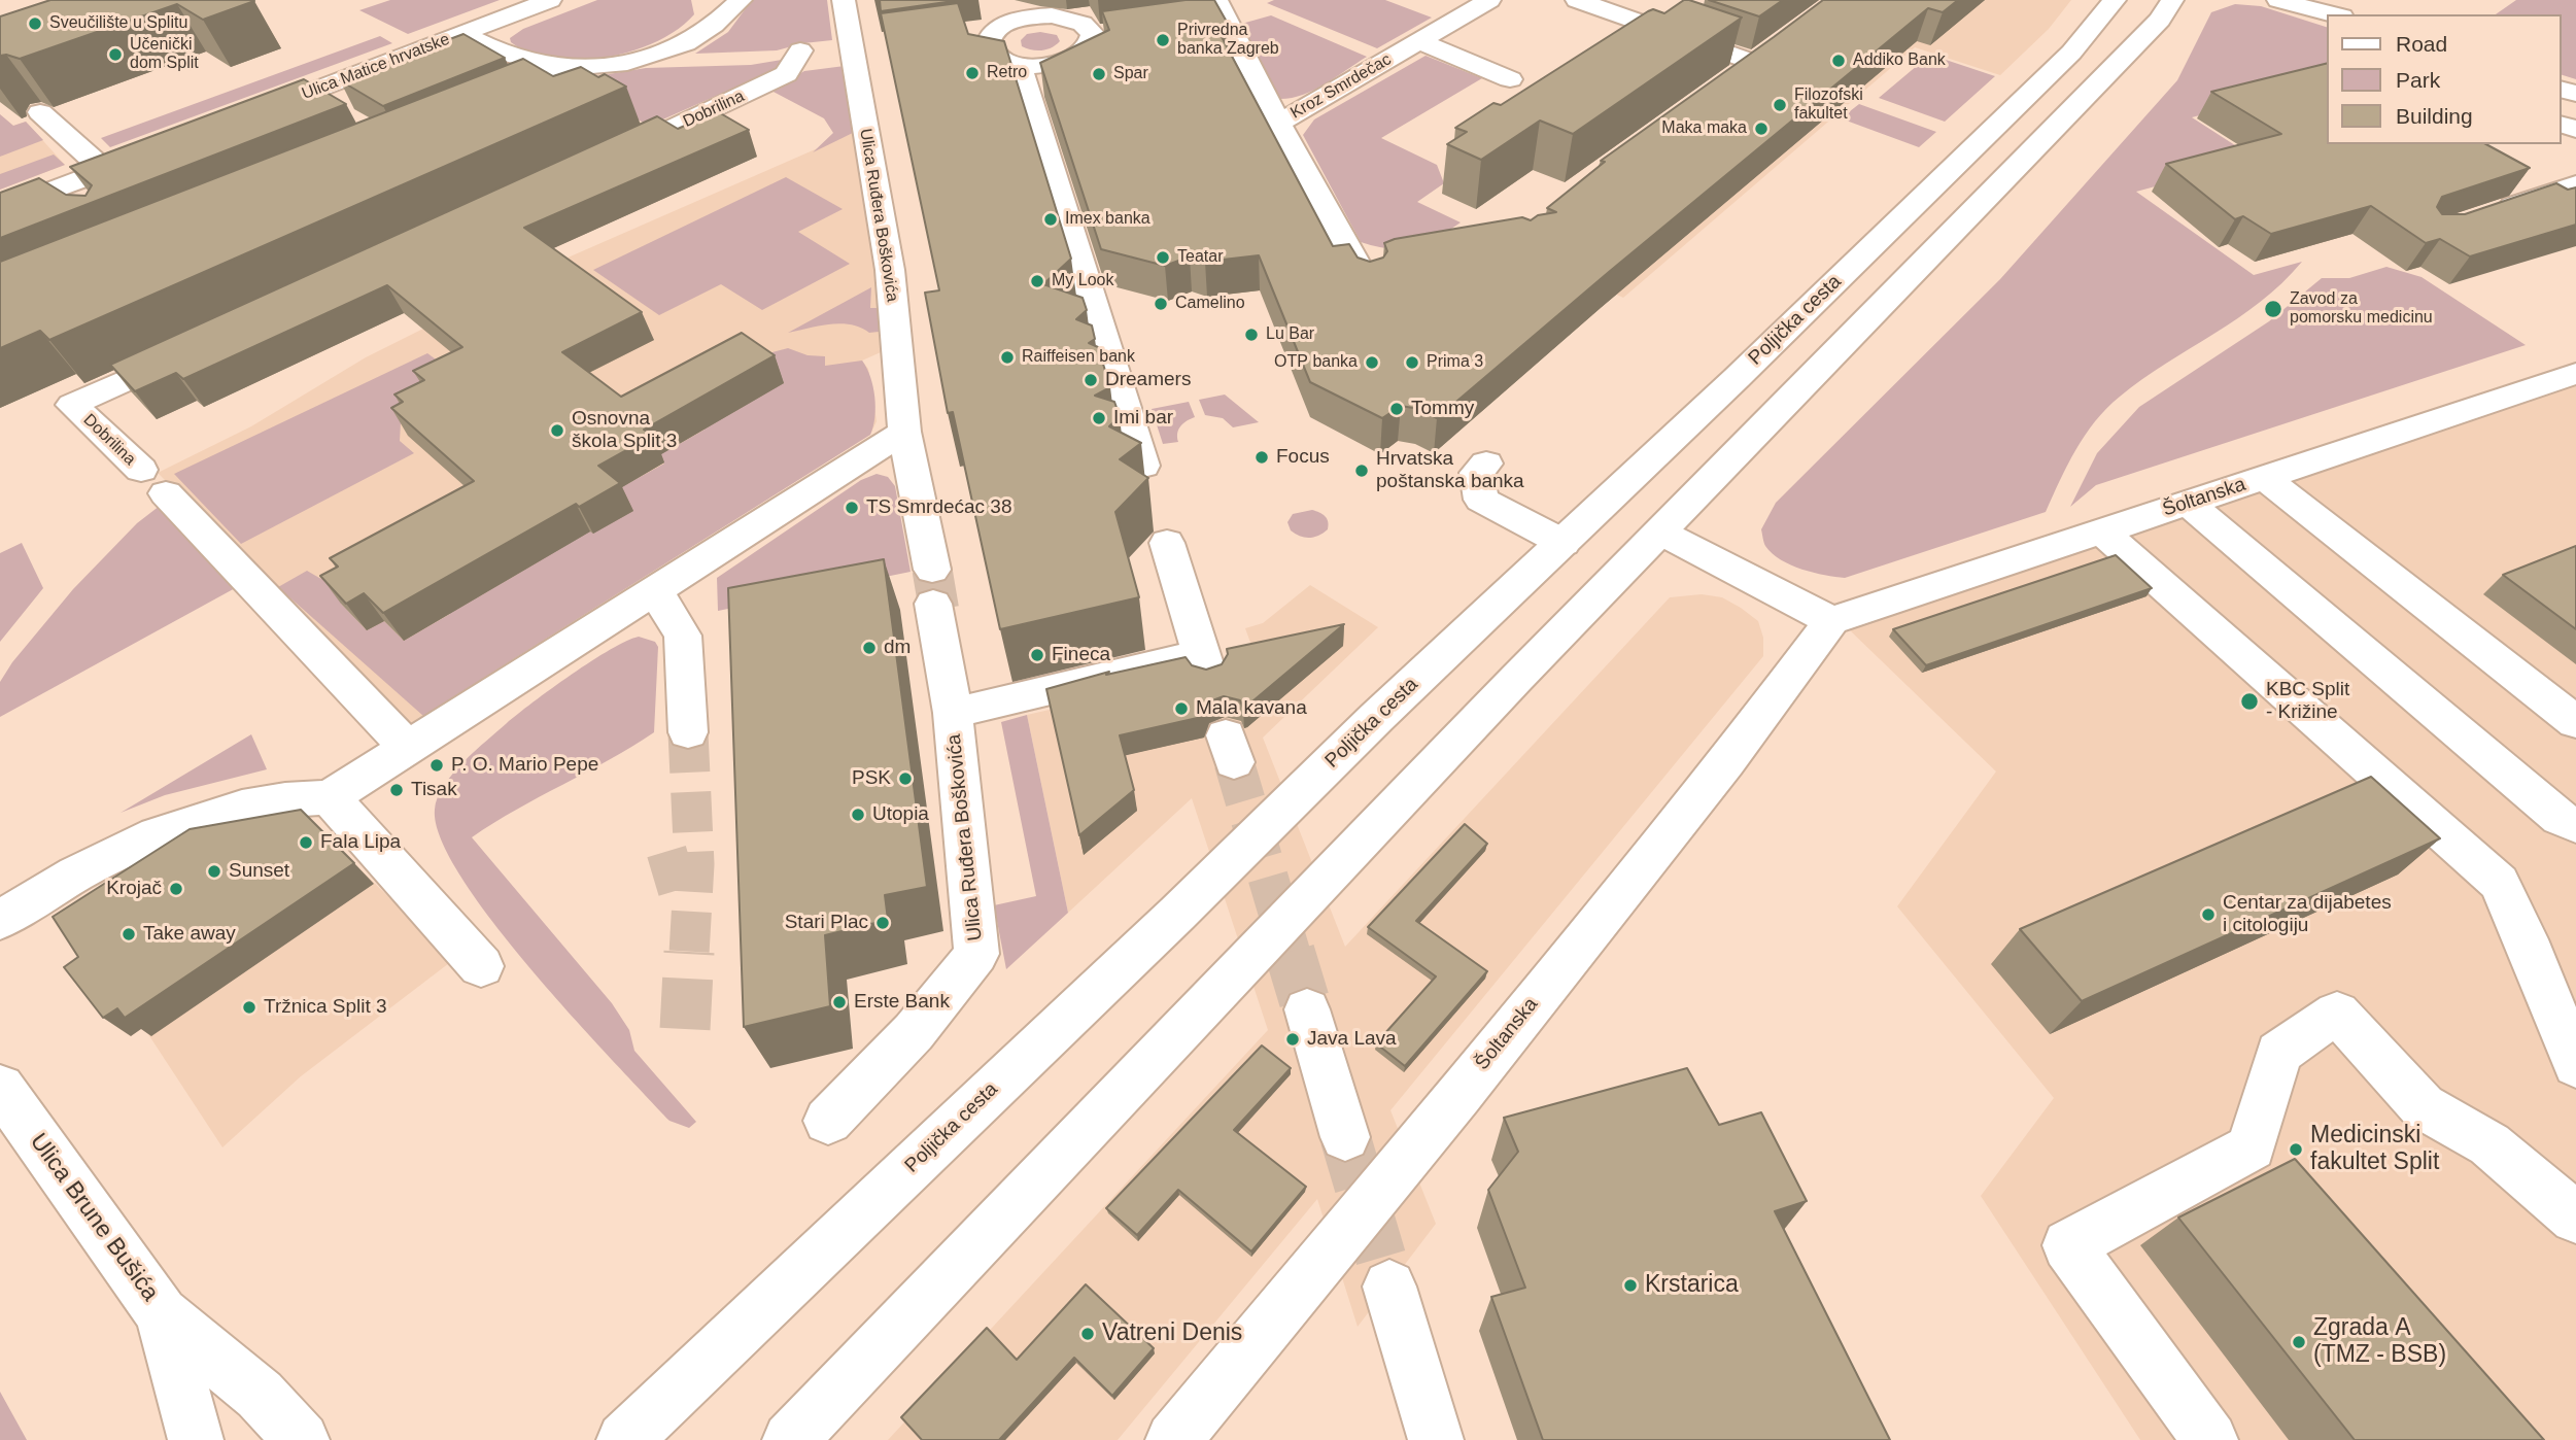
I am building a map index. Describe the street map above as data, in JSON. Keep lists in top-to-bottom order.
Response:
{
  "streets": {
    "street": [
      "Ulica Matice hrvatske",
      "Kroz Smrdečac",
      "Dobrilina",
      "Ulica Ruđera Boškovića",
      "Poljička cesta",
      "Šoltanska",
      "Ulica Brune Bušića"
    ]
  },
  "places": [
    "Sveučilište u Splitu",
    "Privredna banka Zagreb",
    "Učenički dom Split",
    "Addiko Bank",
    "Retro",
    "Spar",
    "Filozofski fakultet",
    "Maka maka",
    "Imex banka",
    "Teatar",
    "My Look",
    "Camelino",
    "Zavod za pomorsku medicinu",
    "Lu Bar",
    "Raiffeisen bank",
    "OTP banka",
    "Prima 3",
    "Dreamers",
    "Tommy",
    "Imi bar",
    "Osnovna škola Split 3",
    "Focus",
    "Hrvatska poštanska banka",
    "TS Smrdećac 38",
    "dm",
    "Fineca",
    "KBC Split - Križine",
    "Mala kavana",
    "P. O. Mario Pepe",
    "PSK",
    "Tisak",
    "Utopia",
    "Fala Lipa",
    "Sunset",
    "Krojač",
    "Centar za dijabetes i citologiju",
    "Stari Plac",
    "Take away",
    "Erste Bank",
    "Tržnica Split 3",
    "Java Lava",
    "Medicinski fakultet Split",
    "Krstarica",
    "Vatreni Denis",
    "Zgrada A (TMZ - BSB)"
  ],
  "legend": ["Road", "Park", "Building"]
}
